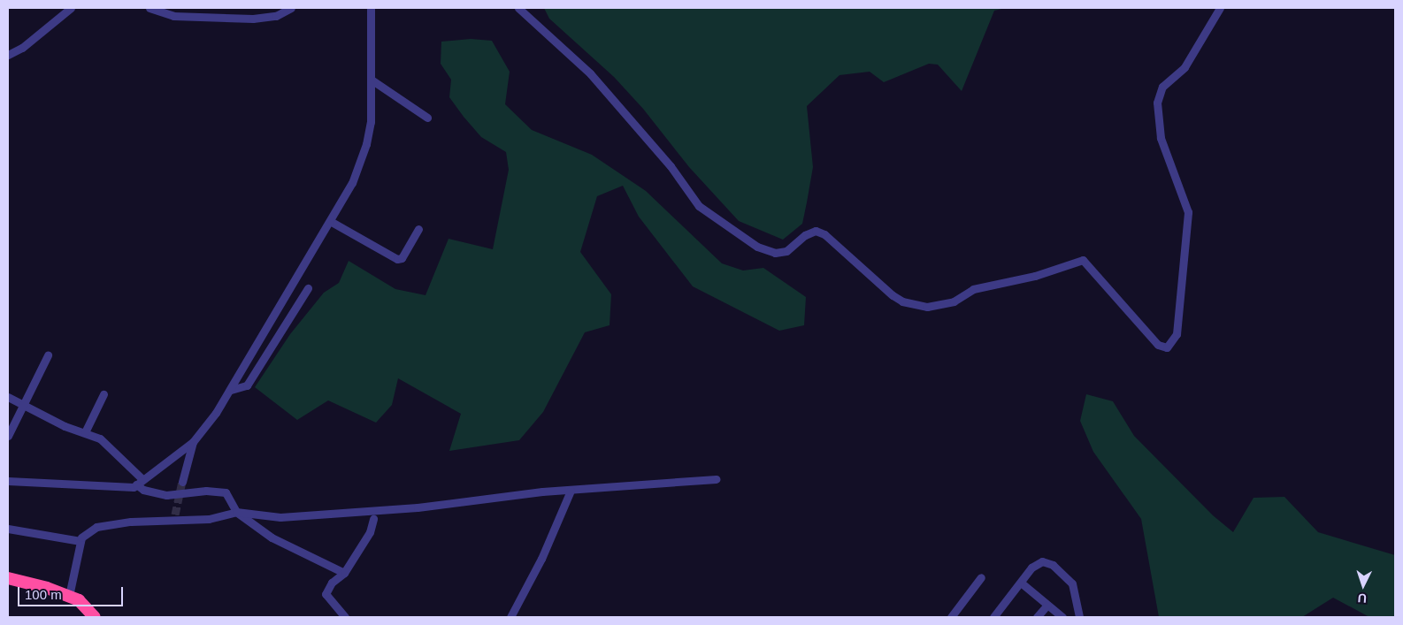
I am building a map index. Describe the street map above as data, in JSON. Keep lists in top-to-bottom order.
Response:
{
  "scale_bar": "100 m",
  "north": "bottom"
}
